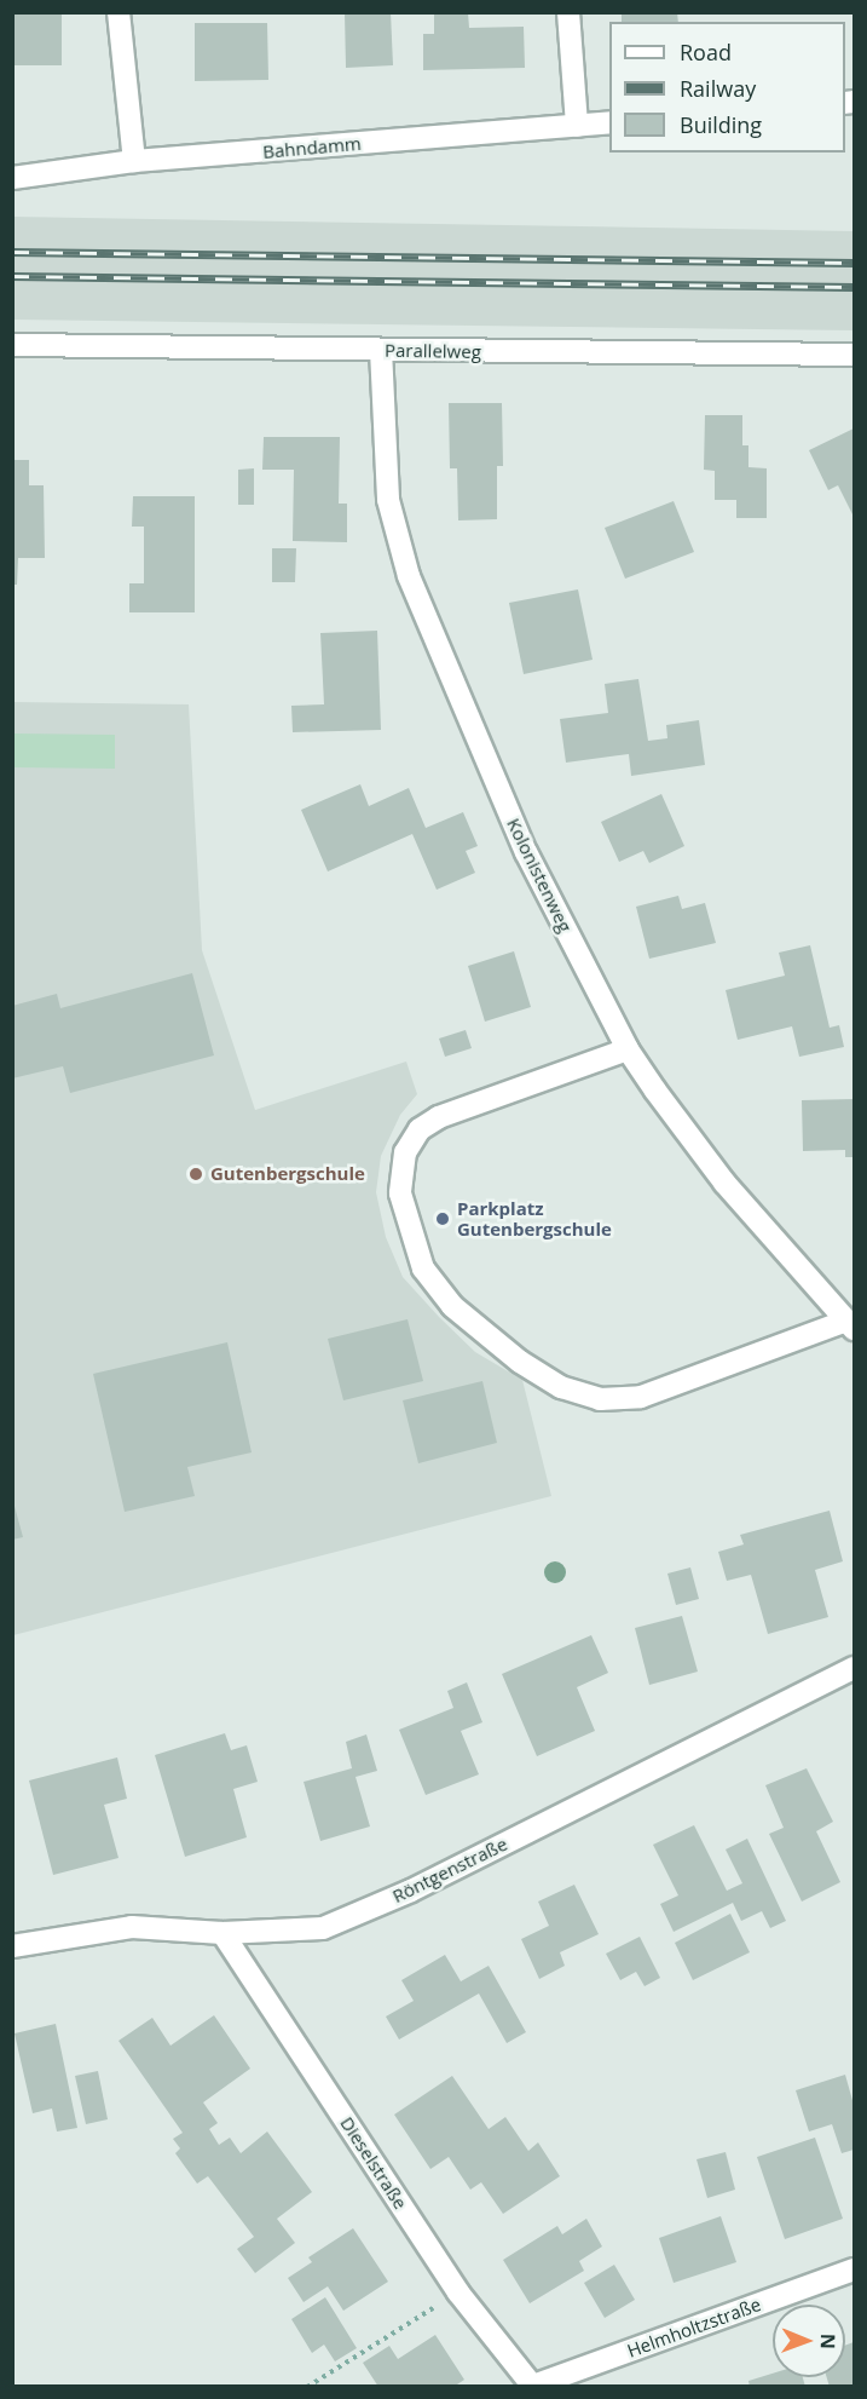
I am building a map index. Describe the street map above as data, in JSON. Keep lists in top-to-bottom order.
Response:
{
  "streets": {
    "street": [
      "Bahndamm",
      "Parallelweg",
      "Kolonistenweg",
      "Röntgenstraße",
      "Dieselstraße",
      "Helmholtzstraße"
    ]
  },
  "crossings": [
    ["Parallelweg", "Kolonistenweg"],
    ["Röntgenstraße", "Dieselstraße"],
    ["Dieselstraße", "Helmholtzstraße"]
  ],
  "places": ["Gutenbergschule", "Parkplatz Gutenbergschule"],
  "legend": ["Road", "Railway", "Building"],
  "north": "right"
}
